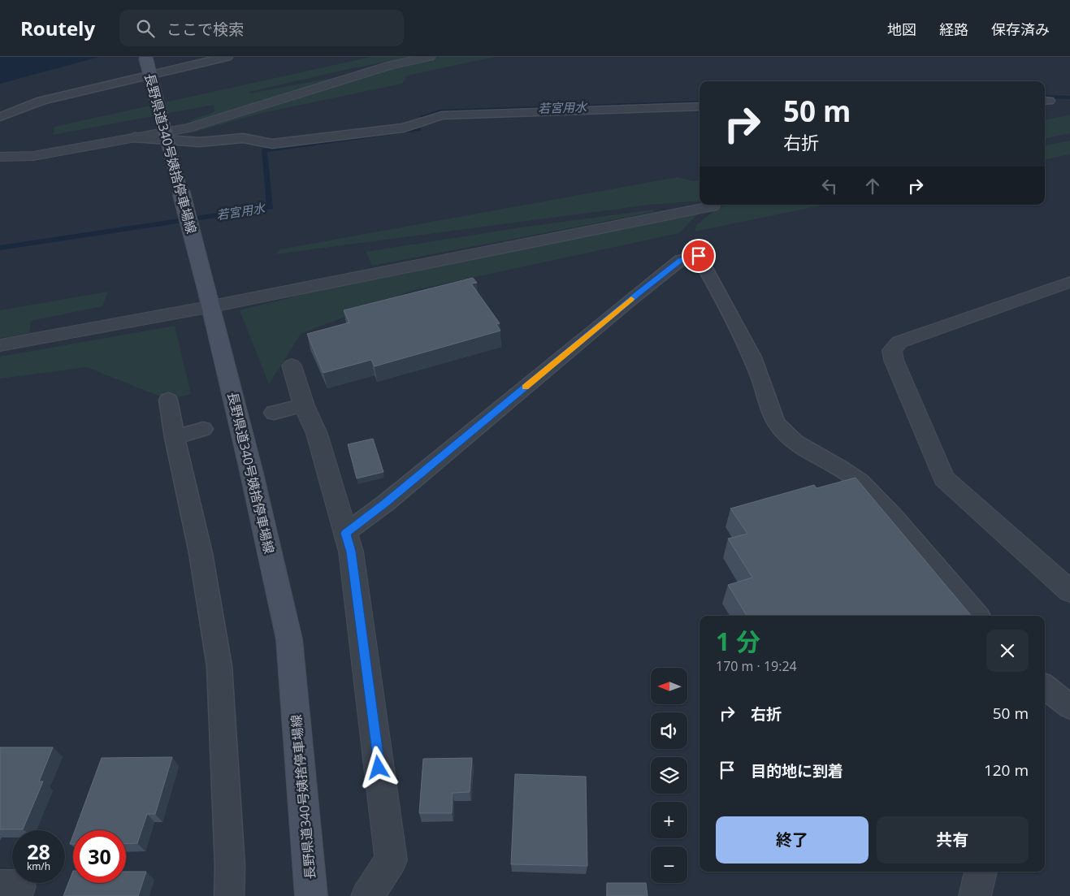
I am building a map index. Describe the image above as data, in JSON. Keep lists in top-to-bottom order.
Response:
{
  "streets": {
    "main road": ["長野県道340号姨捨停車場線"]
  },
  "water": ["若宮用水"],
  "north": "left",
  "page": {
    "header": "Routely",
    "search": "ここで検索",
    "nav": ["地図", "経路", "保存済み"],
    "turn": ["50 m", "右折"],
    "heading": ["1 分", "170 m · 19:24"],
    "map_buttons": ["+", "−"],
    "list": [
      {
        "name": "右折",
        "value": "50 m"
      },
      {
        "name": "目的地に到着",
        "value": "120 m"
      }
    ],
    "buttons": ["終了", "共有"],
    "speed": "28 km/h",
    "limit": "30"
  }
}
